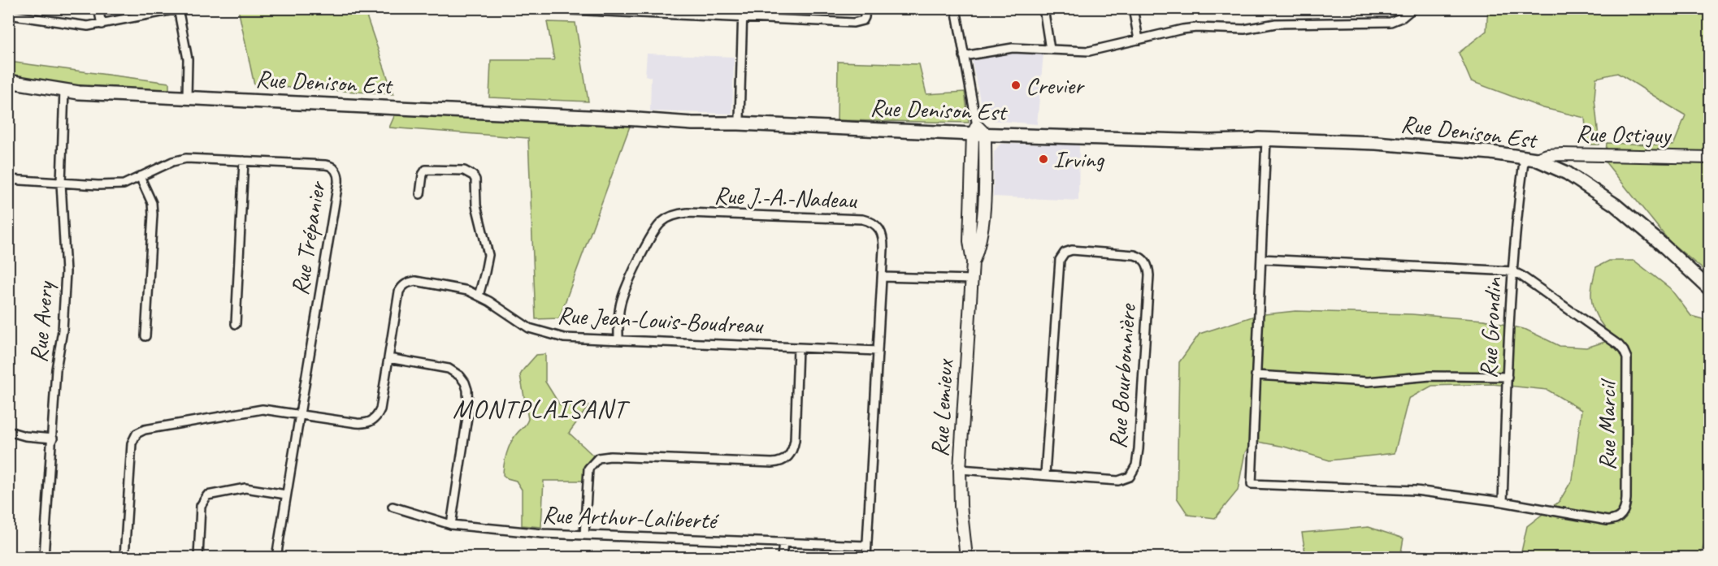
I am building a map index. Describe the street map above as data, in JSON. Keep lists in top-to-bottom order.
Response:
{
  "streets": {
    "main road": ["Rue Denison Est"],
    "street": [
      "Rue Ostiguy",
      "Rue J.-A.-Nadeau",
      "Rue Trépanier",
      "Rue Jean-Louis-Boudreau",
      "Rue Avery",
      "Rue Grondin",
      "Rue Bourbonnière",
      "Rue Lemieux",
      "Rue Marcil",
      "Rue Arthur-Laliberté"
    ]
  },
  "crossings": [
    ["Rue Denison Est", "Rue Ostiguy"],
    ["Rue Denison Est", "Rue Avery"],
    ["Rue Denison Est", "Rue Grondin"],
    ["Rue Denison Est", "Rue Lemieux"],
    ["Rue Ostiguy", "Rue Grondin"],
    ["Rue J.-A.-Nadeau", "Rue Jean-Louis-Boudreau"],
    ["Rue J.-A.-Nadeau", "Rue Arthur-Laliberté"],
    ["Rue Trépanier", "Rue Jean-Louis-Boudreau"],
    ["Rue Trépanier", "Rue Avery"],
    ["Rue Grondin", "Rue Marcil"],
    ["Rue Bourbonnière", "Rue Lemieux"]
  ],
  "districts": ["MONTPLAISANT"],
  "places": ["Crevier", "Irving"]
}
